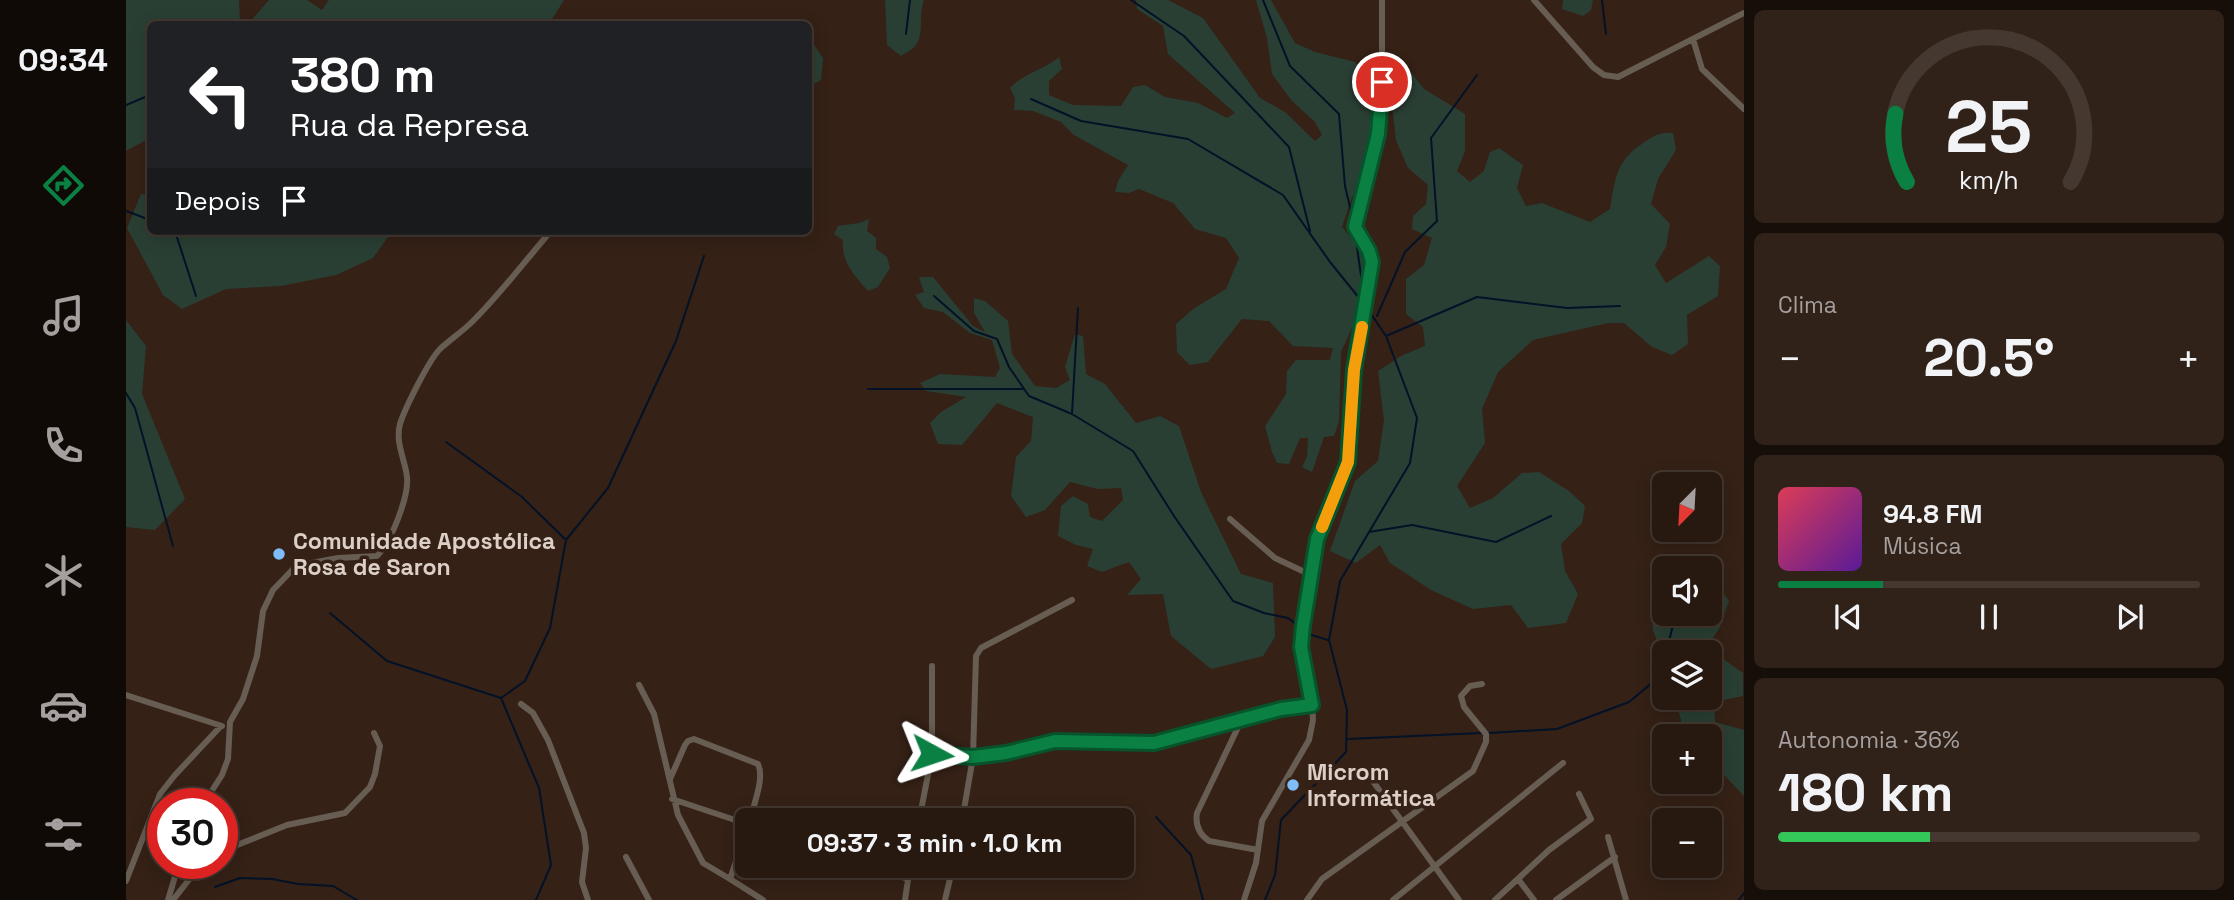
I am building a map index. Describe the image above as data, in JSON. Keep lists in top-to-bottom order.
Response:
{
  "places": ["Comunidade Apostólica Rosa de Saron", "Microm Informática"],
  "north": "bottom left",
  "page": {
    "tabs": "09:34",
    "turn": ["380 m", "Rua da Represa"],
    "then": "Depois",
    "tile": [
      "Clima",
      ["Autonomia · 36%", "180 km"]
    ],
    "heat": ["−", "20.5°", "+"],
    "map_buttons": ["+", "−"],
    "song": ["94.8 FM", "Música"],
    "limit": "30",
    "trip": "09:37 · 3 min · 1.0 km",
    "gauge": ["25", "km/h"]
  }
}
